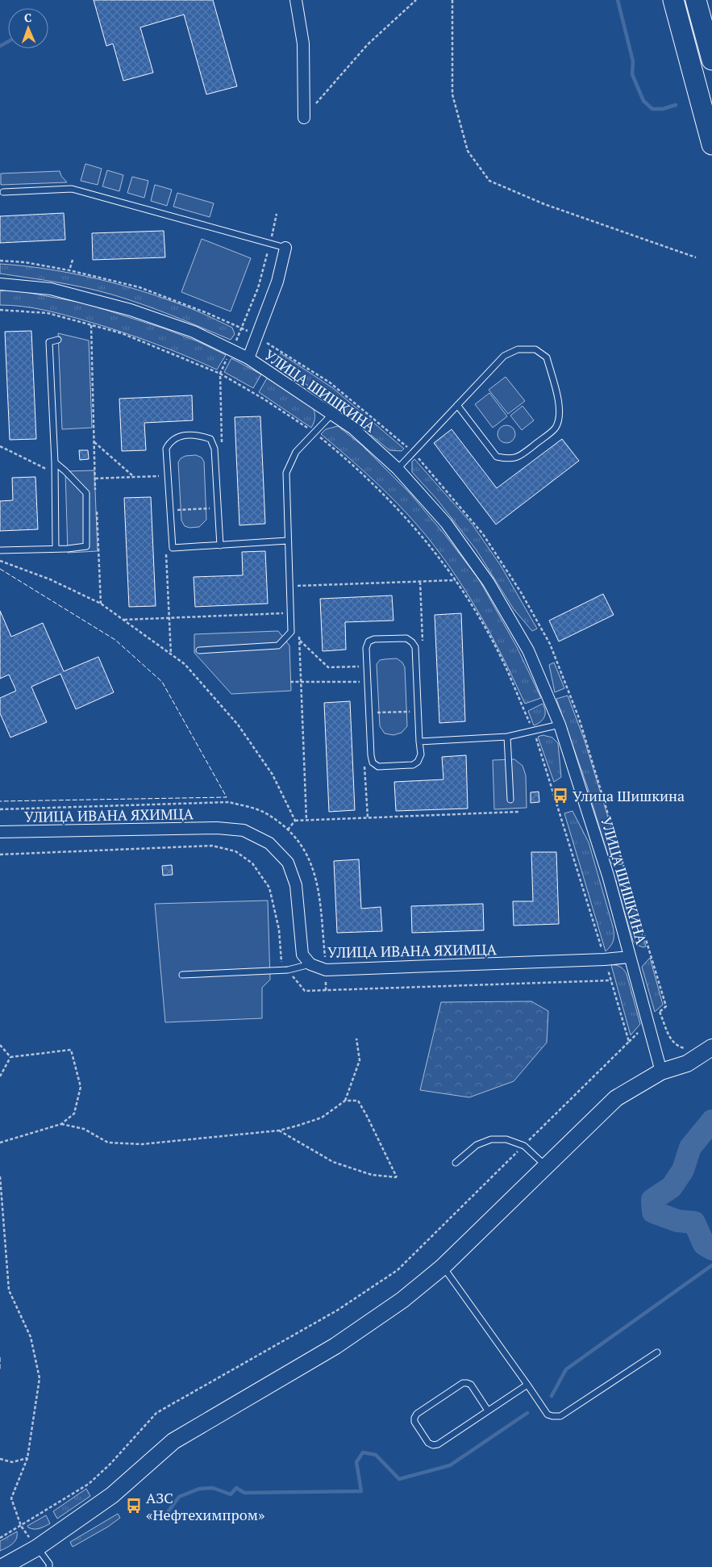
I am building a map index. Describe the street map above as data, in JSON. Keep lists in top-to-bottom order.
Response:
{
  "streets": {
    "street": ["УЛИЦА ШИШКИНА", "УЛИЦА ИВАНА ЯХИМЦА"]
  },
  "crossings": [
    ["УЛИЦА ШИШКИНА", "УЛИЦА ИВАНА ЯХИМЦА"]
  ],
  "places": {
    "bus stop": ["Улица Шишкина", "АЗС «Нефтехимпром»"]
  },
  "north": "top"
}
